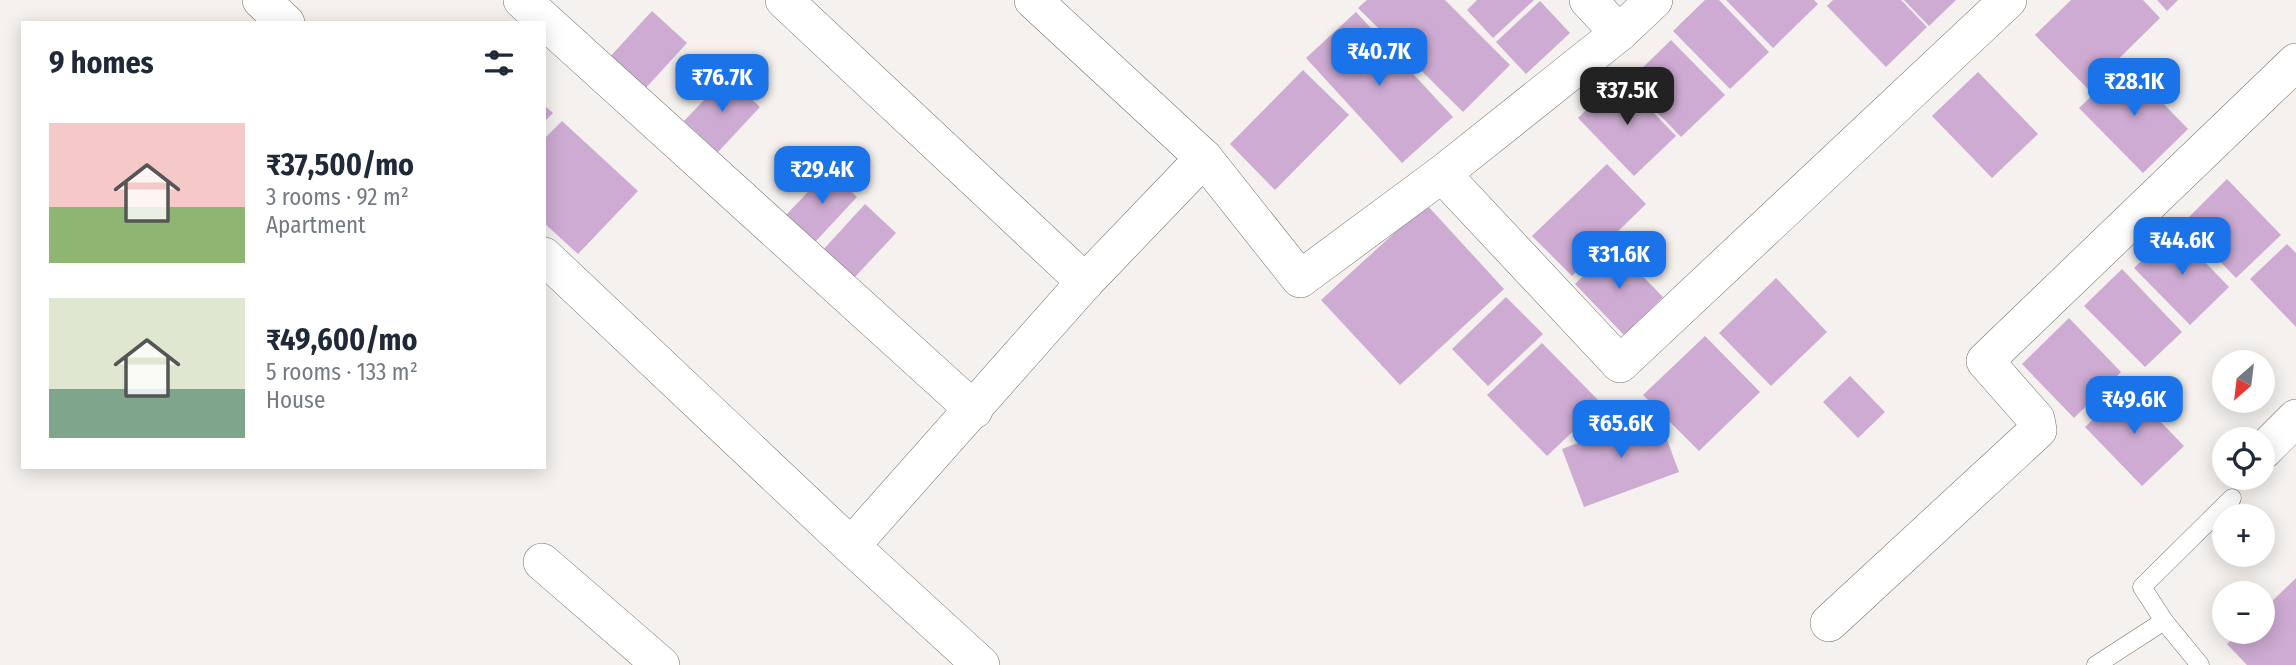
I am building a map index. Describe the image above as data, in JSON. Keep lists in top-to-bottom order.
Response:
{
  "north": "bottom left",
  "page": {
    "heading": "9 homes",
    "price": [
      "₹40.7K",
      "₹76.7K",
      "₹28.1K",
      "₹37.5K",
      "₹29.4K",
      "₹44.6K",
      "₹31.6K",
      "₹49.6K",
      "₹65.6K"
    ],
    "list": [
      {
        "name": "₹37,500/mo",
        "note": "3 rooms · 92 m² · Apartment"
      },
      {
        "name": "₹49,600/mo",
        "note": "5 rooms · 133 m² · House"
      }
    ],
    "map_buttons": ["+", "−"]
  }
}
